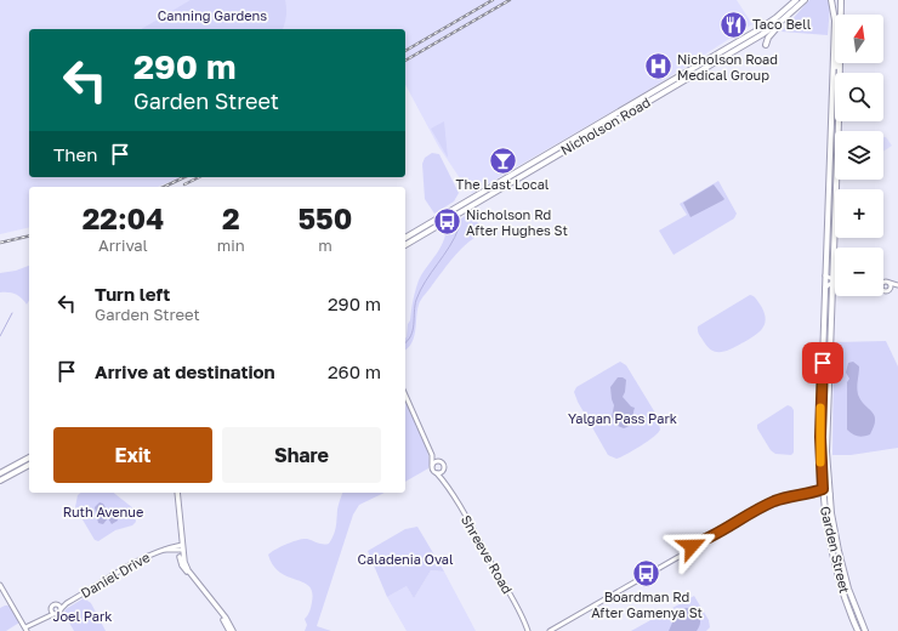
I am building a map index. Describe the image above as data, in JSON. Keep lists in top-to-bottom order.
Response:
{
  "streets": {
    "main road": ["Nicholson Road", "Garden Street"],
    "street": ["Shreeve Road", "Daniel Drive"]
  },
  "parks": [
    "Canning Gardens",
    "Yalgan Pass Park",
    "Ruth Avenue",
    "Caladenia Oval",
    "Joel Park"
  ],
  "places": {
    "restaurant": ["Taco Bell"],
    "hospital": ["Nicholson Road Medical Group"],
    "bar": ["The Last Local"],
    "bus stop": ["Nicholson Rd After Hughes St", "Boardman Rd After Gamenya St"]
  },
  "north": "top",
  "page": {
    "map_buttons": ["+", "−"],
    "turn": ["290 m", "Garden Street"],
    "then": "Then",
    "eta": [
      "22:04",
      "Arrival",
      "2",
      "min",
      "550",
      "m"
    ],
    "list": [
      {
        "name": "Turn left",
        "note": "Garden Street",
        "value": "290 m"
      },
      {
        "name": "Arrive at destination",
        "value": "260 m"
      }
    ],
    "buttons": ["Exit", "Share"]
  }
}
